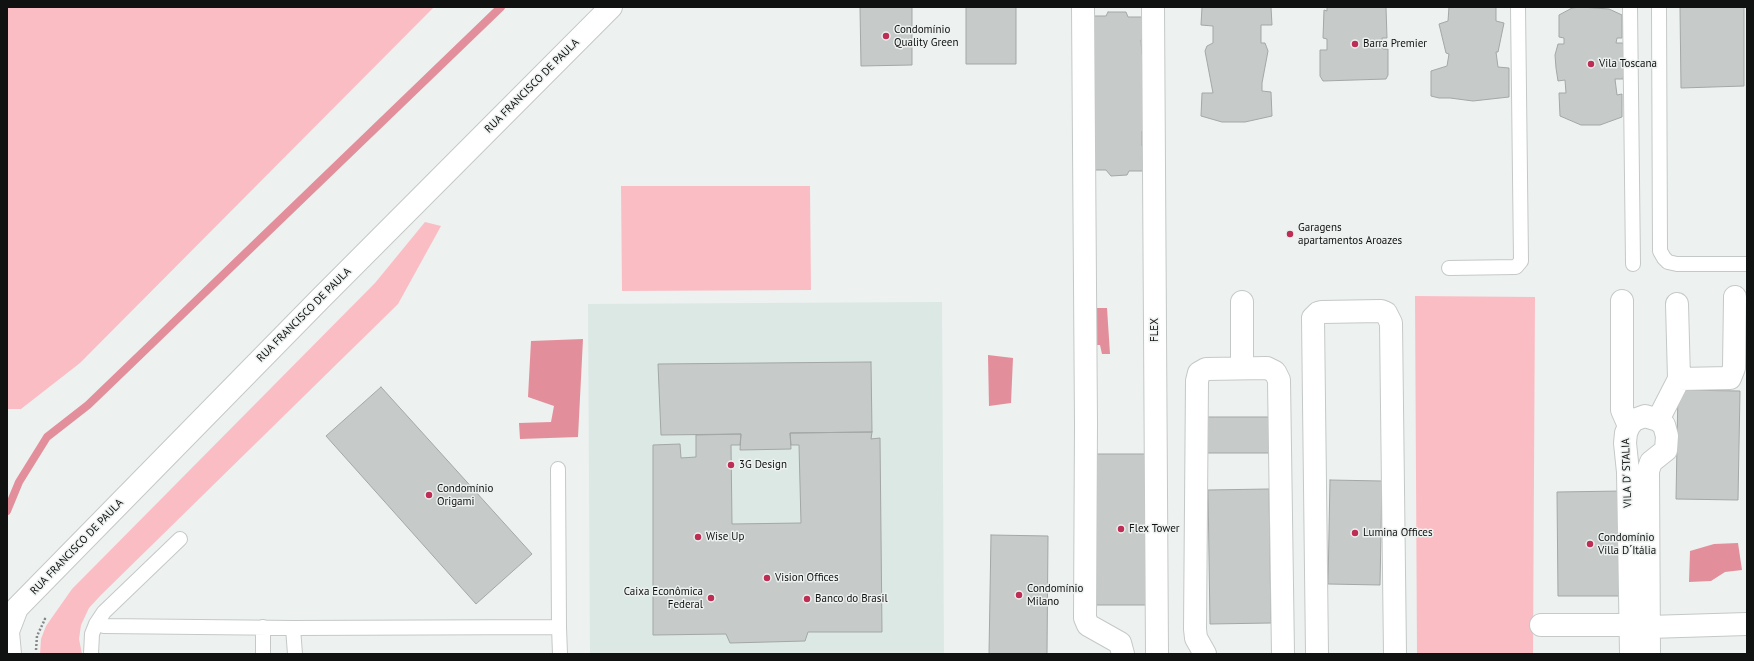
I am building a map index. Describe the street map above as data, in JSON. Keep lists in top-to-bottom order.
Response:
{
  "streets": {
    "street": ["RUA FRANCISCO DE PAULA", "FLEX", "VILA D' STALIA"]
  },
  "places": [
    "Condomínio Quality Green",
    "Barra Premier",
    "Vila Toscana",
    "Garagens apartamentos Aroazes",
    "3G Design",
    "Condomínio Origami",
    "Flex Tower",
    "Lumina Offices",
    "Wise Up",
    "Condomínio Villa D´Itália",
    "Vision Offices",
    "Condomínio Milano",
    "Caixa Econômica Federal",
    "Banco do Brasil"
  ]
}
